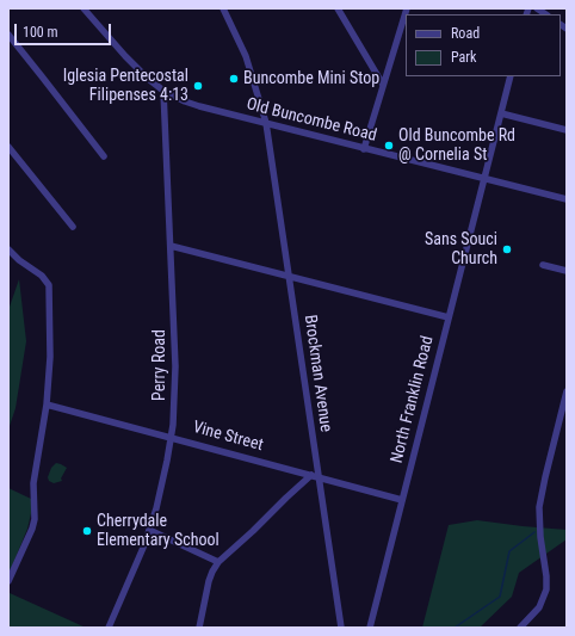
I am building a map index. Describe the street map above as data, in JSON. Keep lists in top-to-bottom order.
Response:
{
  "streets": {
    "street": [
      "Old Buncombe Road",
      "Perry Road",
      "Brockman Avenue",
      "North Franklin Road",
      "Vine Street"
    ]
  },
  "crossings": [
    ["Old Buncombe Road", "Perry Road"],
    ["Old Buncombe Road", "Brockman Avenue"],
    ["Old Buncombe Road", "North Franklin Road"],
    ["Perry Road", "Vine Street"],
    ["Brockman Avenue", "Vine Street"],
    ["North Franklin Road", "Vine Street"]
  ],
  "places": [
    "Buncombe Mini Stop",
    "Iglesia Pentecostal Filipenses 4:13",
    "Old Buncombe Rd @ Cornelia St",
    "Sans Souci Church",
    "Cherrydale Elementary School"
  ],
  "legend": ["Road", "Park"],
  "scale_bar": "100 m"
}
